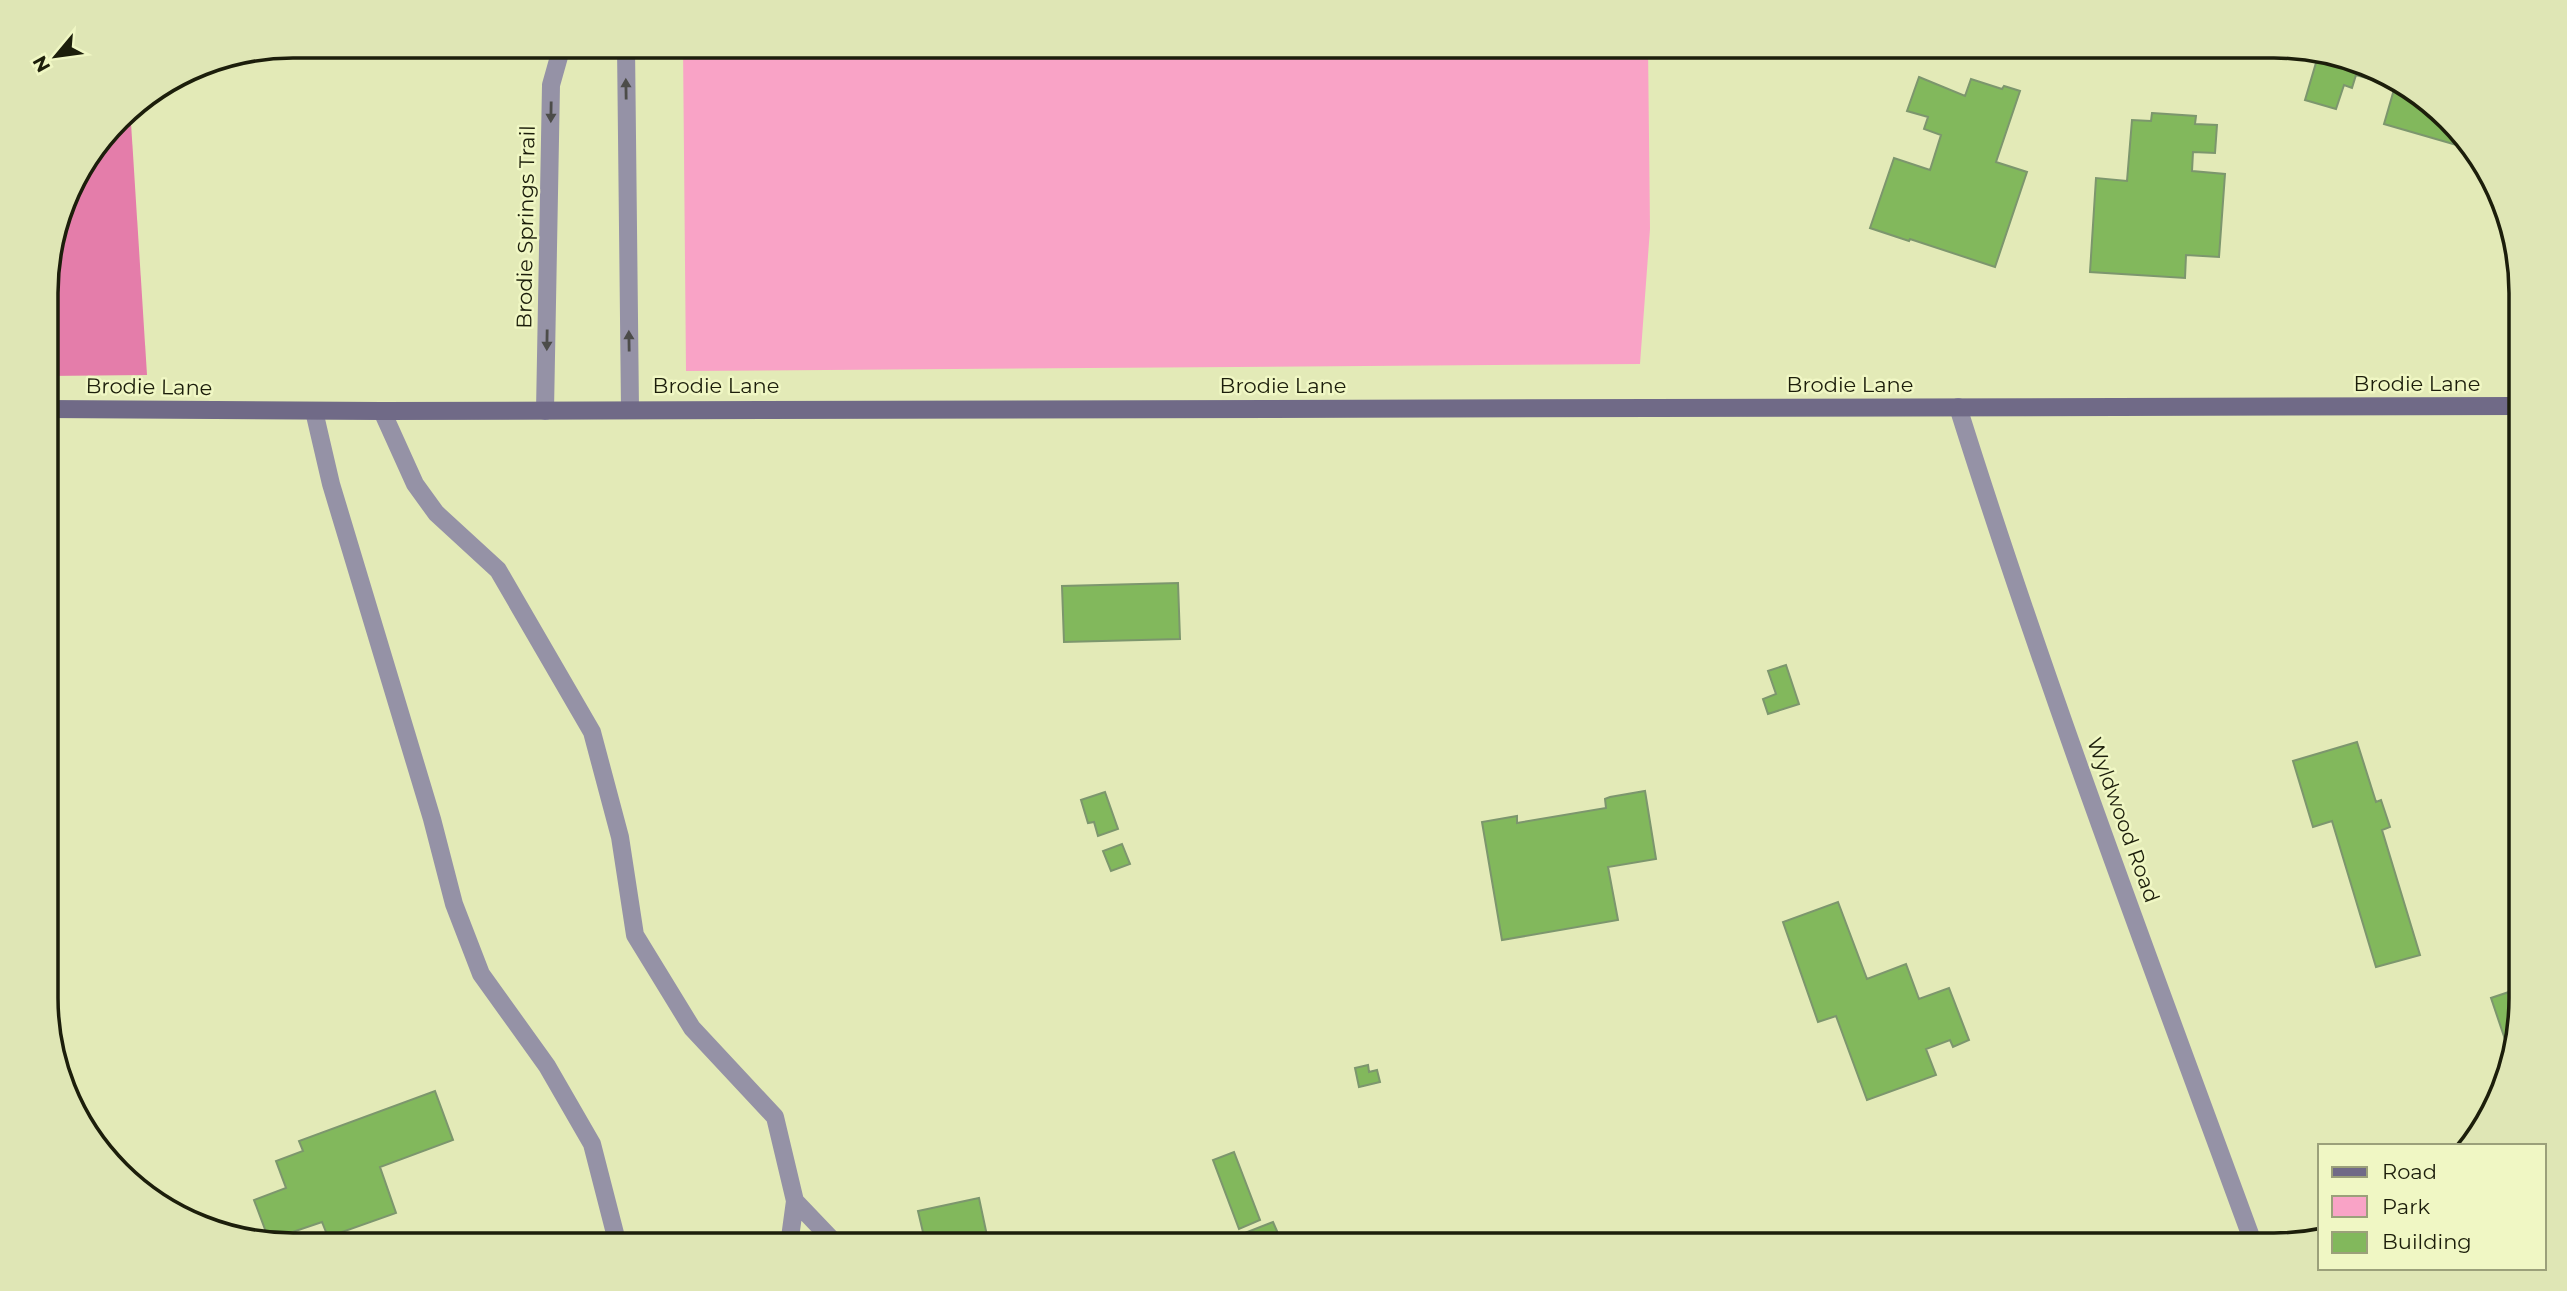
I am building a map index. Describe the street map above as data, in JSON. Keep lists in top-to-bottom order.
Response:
{
  "streets": {
    "main road": ["Brodie Lane"],
    "street": ["Brodie Springs Trail", "Wyldwood Road"]
  },
  "crossings": [
    ["Brodie Springs Trail", "Brodie Lane"],
    ["Brodie Lane", "Wyldwood Road"]
  ],
  "legend": ["Road", "Park", "Building"],
  "north": "bottom left"
}
